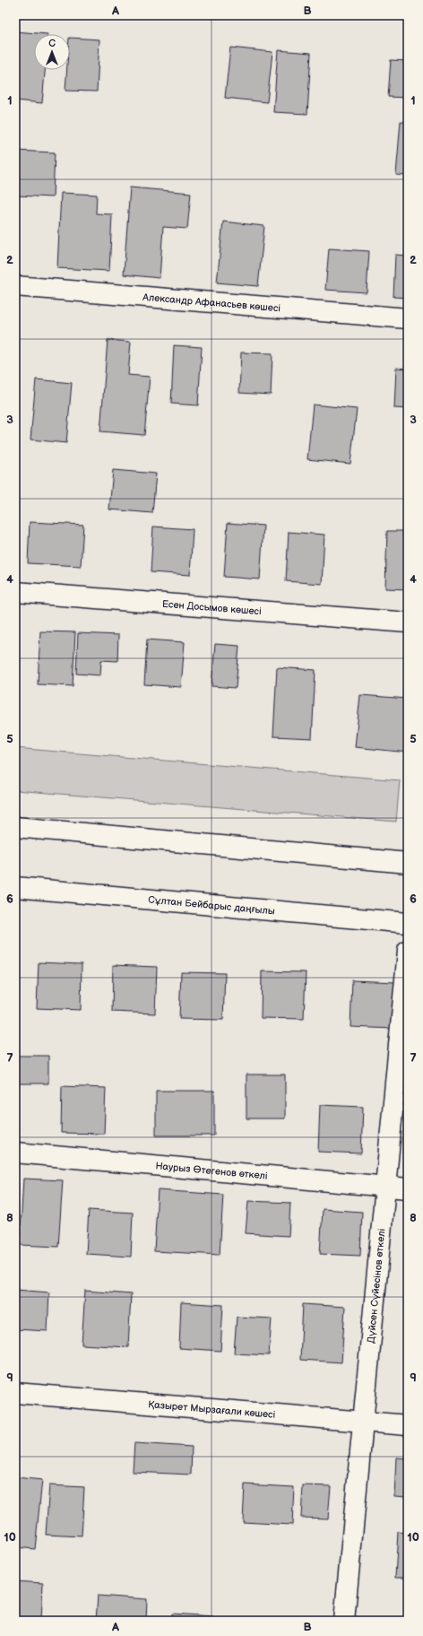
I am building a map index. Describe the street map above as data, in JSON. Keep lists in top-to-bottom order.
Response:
{
  "streets": {
    "street": [
      "Александр Афанасьев көшесі",
      "Есен Досымов көшесі",
      "Сұлтан Бейбарыс даңғылы",
      "Наурыз Өтегенов өткелі",
      "Дүйсен Сүйесінов өткелі",
      "Қазырет Мырзағали көшесі"
    ]
  },
  "crossings": [
    ["Наурыз Өтегенов өткелі", "Дүйсен Сүйесінов өткелі"],
    ["Дүйсен Сүйесінов өткелі", "Қазырет Мырзағали көшесі"]
  ],
  "north": "top",
  "grid": {
    "columns": ["A", "B"],
    "rows": [
      "1",
      "2",
      "3",
      "4",
      "5",
      "6",
      "7",
      "8",
      "9",
      "10"
    ]
  }
}
